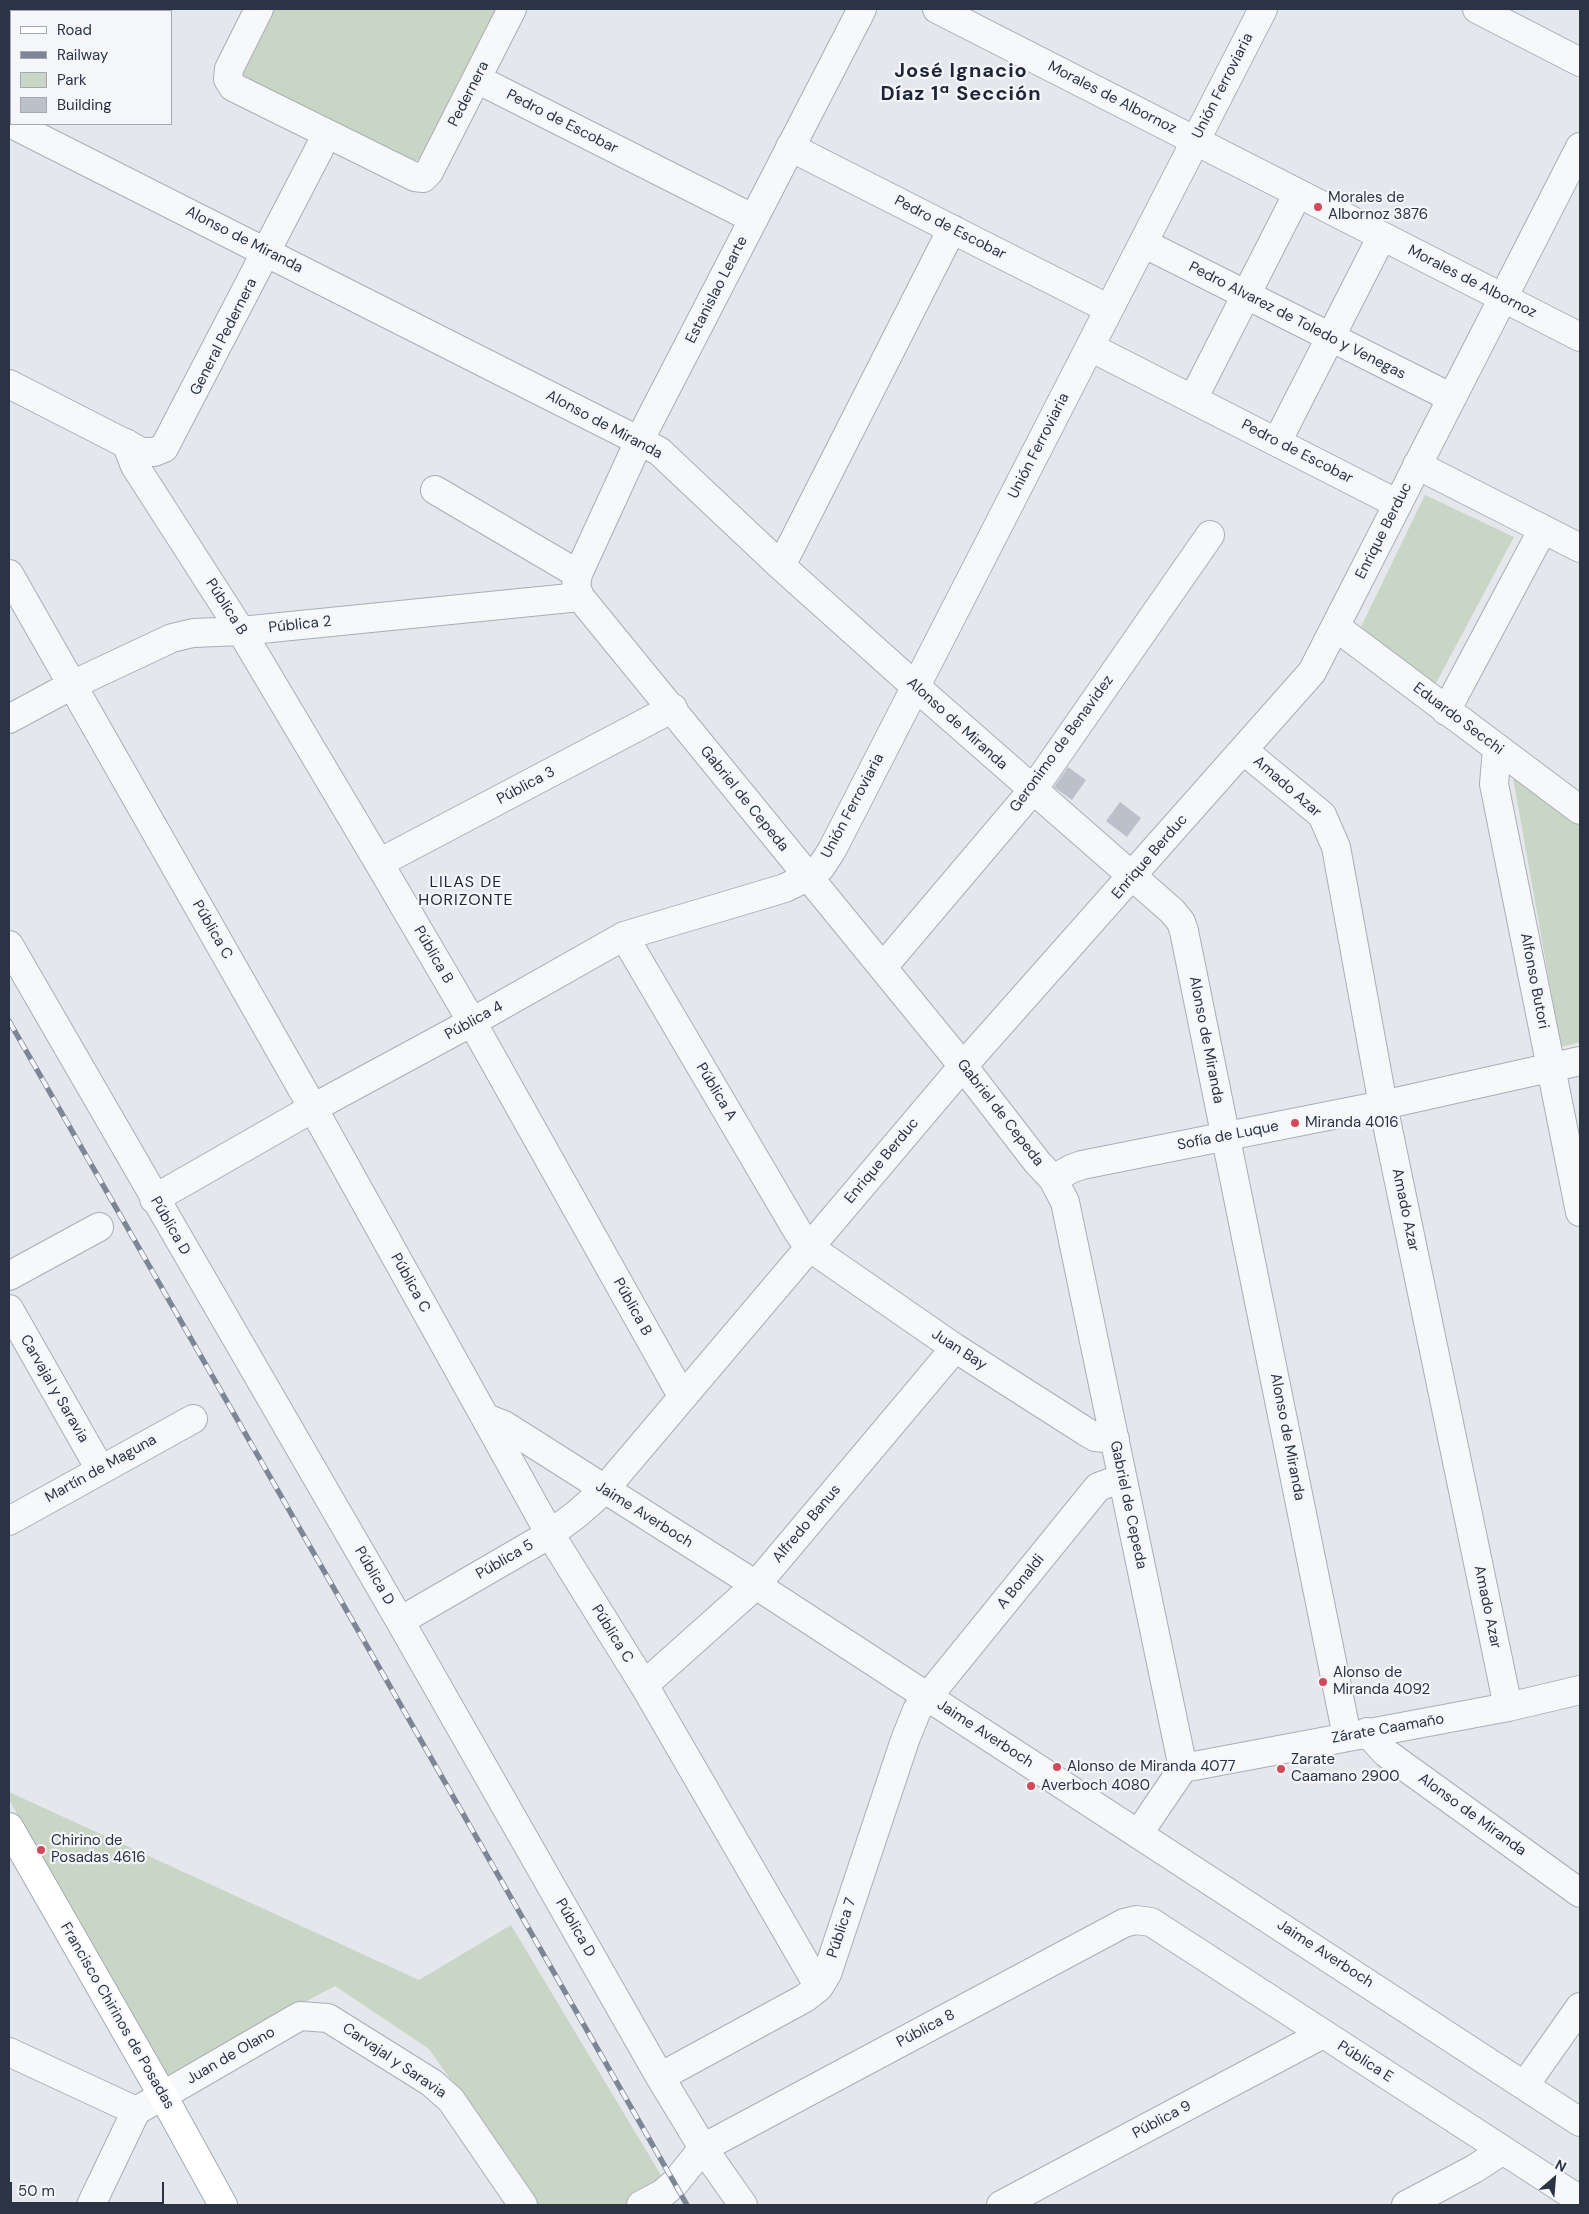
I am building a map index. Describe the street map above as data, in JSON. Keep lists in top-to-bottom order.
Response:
{
  "streets": {
    "main road": ["Francisco Chirinos de Posadas"],
    "street": [
      "Unión Ferroviaria",
      "Pedernera",
      "Morales de Albornoz",
      "Pedro de Escobar",
      "Alonso de Miranda",
      "Estanislao Learte",
      "Pedro Alvarez de Toledo y Venegas",
      "General Pedernera",
      "Enrique Berduc",
      "Pública B",
      "Pública 2",
      "Eduardo Secchi",
      "Geronimo de Benavidez",
      "Pública 3",
      "Amado Azar",
      "Gabriel de Cepeda",
      "Pública C",
      "Alfonso Butori",
      "Pública 4",
      "Pública A",
      "Sofía de Luque",
      "Pública D",
      "Juan Bay",
      "Carvajal y Saravia",
      "Martín de Maguna",
      "Jaime Averboch",
      "Alfredo Banus",
      "Pública 5",
      "A Bonaldi",
      "Zárate Caamaño",
      "Pública 7",
      "Pública 8",
      "Juan de Olano",
      "Pública E",
      "Pública 9"
    ]
  },
  "crossings": [
    ["Unión Ferroviaria", "Morales de Albornoz"],
    ["Unión Ferroviaria", "Pedro de Escobar"],
    ["Unión Ferroviaria", "Alonso de Miranda"],
    ["Unión Ferroviaria", "Pedro Alvarez de Toledo y Venegas"],
    ["Unión Ferroviaria", "Gabriel de Cepeda"],
    ["Unión Ferroviaria", "Pública 4"],
    ["Pedernera", "Pedro de Escobar"],
    ["Pedernera", "General Pedernera"],
    ["Morales de Albornoz", "Enrique Berduc"],
    ["Pedro de Escobar", "Estanislao Learte"],
    ["Pedro de Escobar", "Enrique Berduc"],
    ["Alonso de Miranda", "Estanislao Learte"],
    ["Alonso de Miranda", "General Pedernera"],
    ["Alonso de Miranda", "Enrique Berduc"],
    ["Alonso de Miranda", "Geronimo de Benavidez"],
    ["Alonso de Miranda", "Sofía de Luque"],
    ["Alonso de Miranda", "Zárate Caamaño"],
    ["Estanislao Learte", "Pública 2"],
    ["Estanislao Learte", "Gabriel de Cepeda"],
    ["Pedro Alvarez de Toledo y Venegas", "Enrique Berduc"],
    ["General Pedernera", "Pública B"],
    ["Enrique Berduc", "Pública B"],
    ["Enrique Berduc", "Eduardo Secchi"],
    ["Enrique Berduc", "Amado Azar"],
    ["Enrique Berduc", "Gabriel de Cepeda"],
    ["Enrique Berduc", "Pública A"],
    ["Enrique Berduc", "Juan Bay"],
    ["Enrique Berduc", "Jaime Averboch"],
    ["Enrique Berduc", "Pública 5"],
    ["Pública B", "Pública 2"],
    ["Pública B", "Pública 3"],
    ["Pública B", "Pública 4"],
    ["Pública 2", "Gabriel de Cepeda"],
    ["Pública 2", "Pública C"],
    ["Eduardo Secchi", "Alfonso Butori"],
    ["Geronimo de Benavidez", "Gabriel de Cepeda"],
    ["Pública 3", "Gabriel de Cepeda"],
    ["Amado Azar", "Sofía de Luque"],
    ["Amado Azar", "Zárate Caamaño"],
    ["Gabriel de Cepeda", "Pública 4"],
    ["Gabriel de Cepeda", "Sofía de Luque"],
    ["Gabriel de Cepeda", "Juan Bay"],
    ["Gabriel de Cepeda", "A Bonaldi"],
    ["Gabriel de Cepeda", "Zárate Caamaño"],
    ["Pública C", "Pública 4"],
    ["Pública C", "Jaime Averboch"],
    ["Pública C", "Alfredo Banus"],
    ["Pública C", "Pública 5"],
    ["Pública C", "Pública 7"],
    ["Alfonso Butori", "Sofía de Luque"],
    ["Pública 4", "Pública A"],
    ["Pública 4", "Pública D"],
    ["Pública A", "Juan Bay"],
    ["Pública D", "Pública 5"],
    ["Pública D", "Pública 7"],
    ["Pública D", "Pública 8"],
    ["Juan Bay", "Alfredo Banus"],
    ["Carvajal y Saravia", "Martín de Maguna"],
    ["Carvajal y Saravia", "Juan de Olano"],
    ["Jaime Averboch", "Alfredo Banus"],
    ["Jaime Averboch", "Pública 5"],
    ["Jaime Averboch", "A Bonaldi"],
    ["Jaime Averboch", "Pública 7"],
    ["A Bonaldi", "Pública 7"],
    ["Francisco Chirinos de Posadas", "Juan de Olano"],
    ["Pública 8", "Pública E"],
    ["Pública E", "Pública 9"]
  ],
  "districts": ["José Ignacio Díaz 1ª Sección", "LILAS DE HORIZONTE"],
  "places": [
    "Morales de Albornoz 3876",
    "Miranda 4016",
    "Alonso de Miranda 4092",
    "Alonso de Miranda 4077",
    "Zarate Caamano 2900",
    "Averboch 4080",
    "Chirino de Posadas 4616"
  ],
  "legend": [
    "Road",
    "Railway",
    "Park",
    "Building"
  ],
  "scale_bar": "50 m",
  "north": "top right"
}
